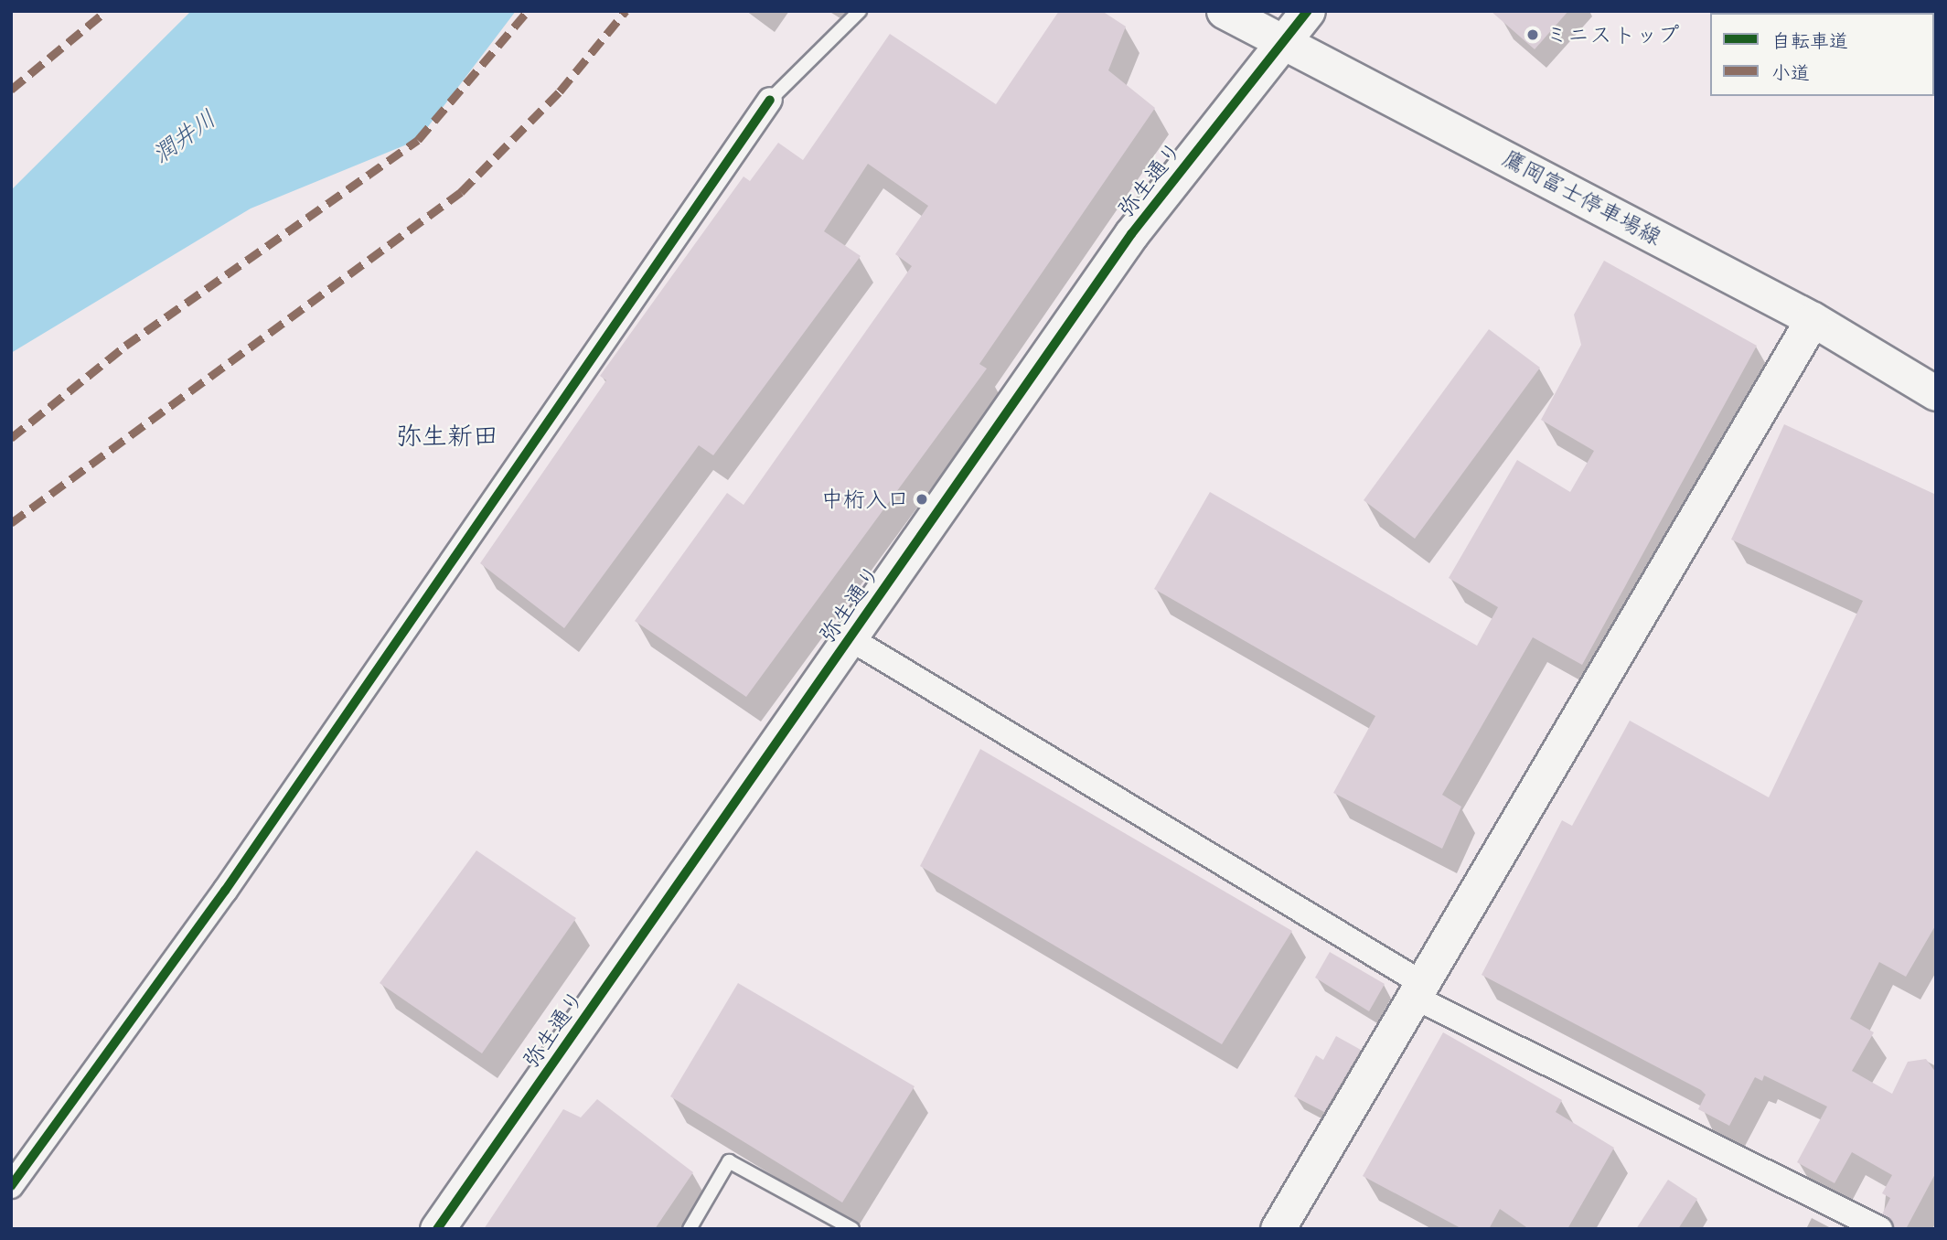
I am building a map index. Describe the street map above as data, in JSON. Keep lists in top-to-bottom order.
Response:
{
  "streets": {
    "street": ["弥生通り", "鷹岡富士停車場線"]
  },
  "crossings": [
    ["弥生通り", "鷹岡富士停車場線"]
  ],
  "districts": ["弥生新田"],
  "water": ["潤井川"],
  "places": ["ミニストップ", "中桁入口"],
  "legend": ["自転車道", "小道"]
}
